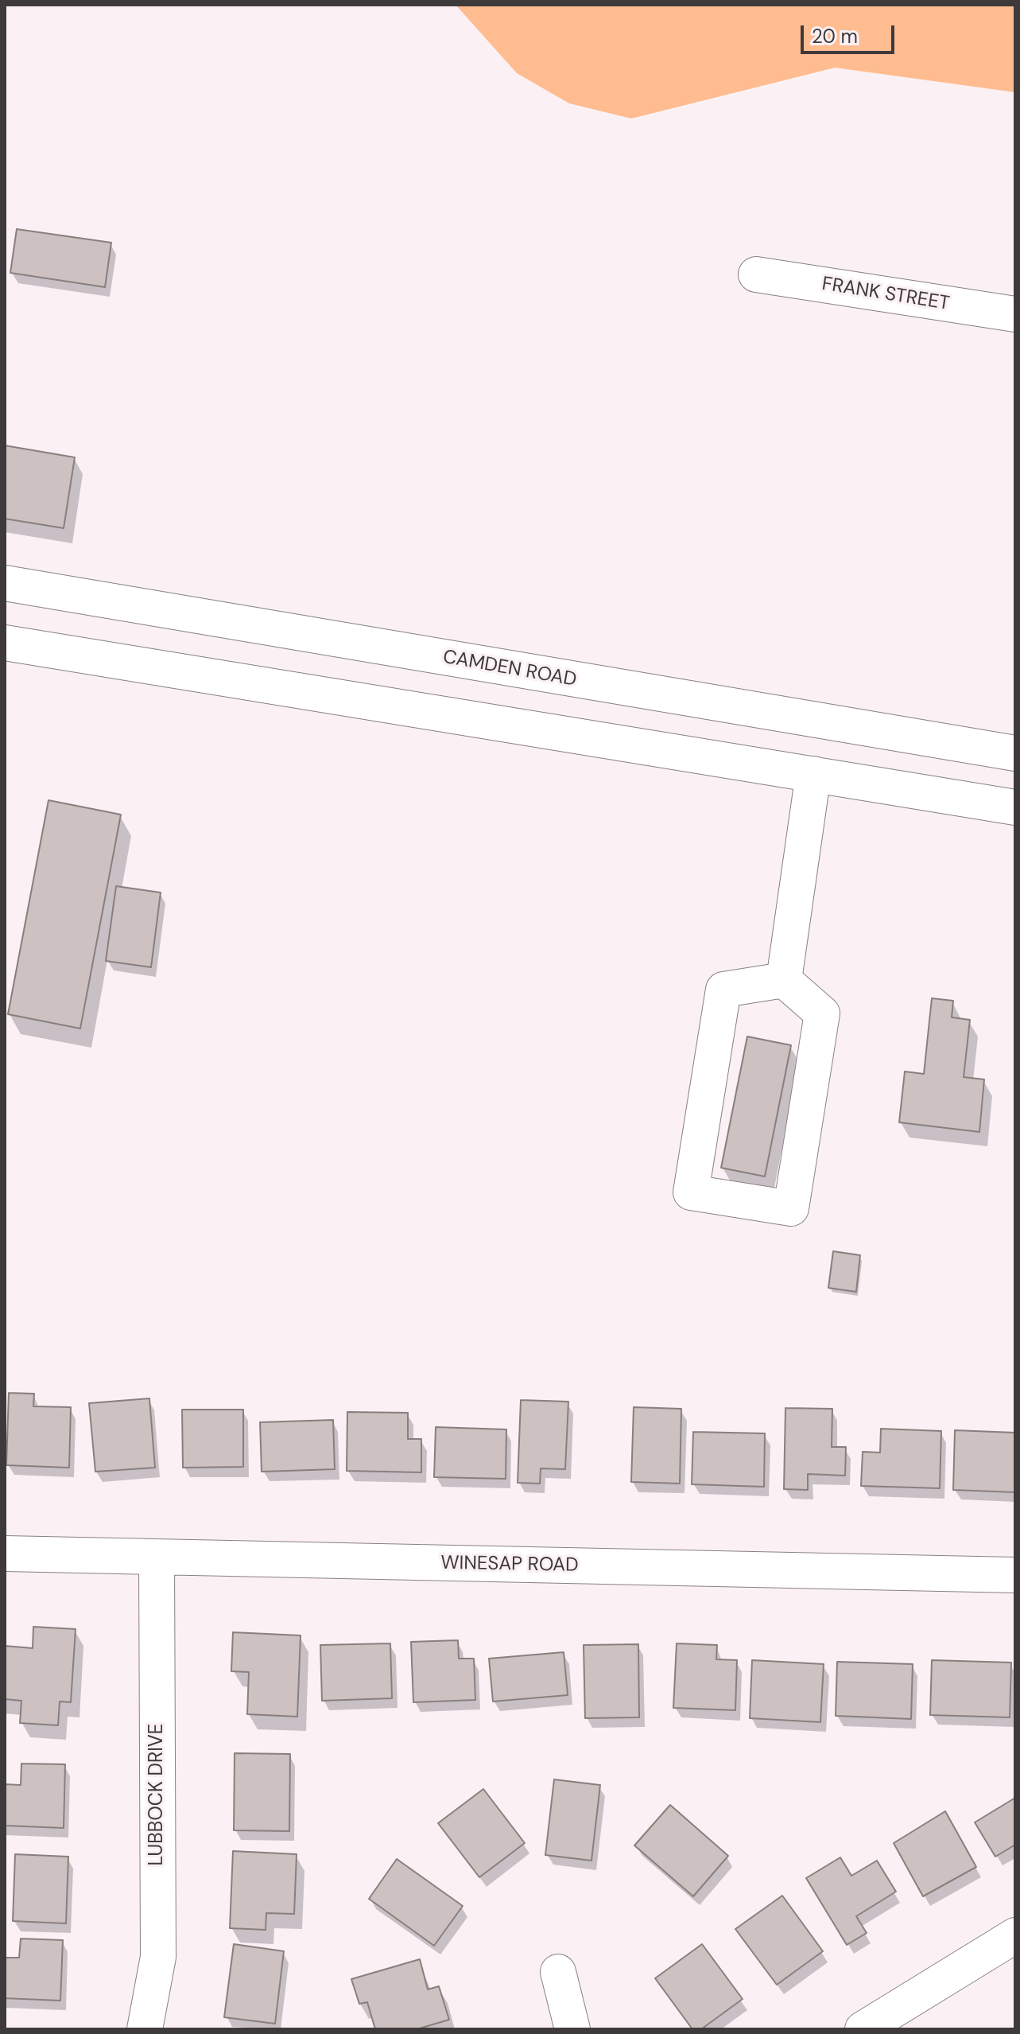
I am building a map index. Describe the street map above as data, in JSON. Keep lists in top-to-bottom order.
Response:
{
  "streets": {
    "main road": [
      "FRANK STREET",
      "CAMDEN ROAD",
      "WINESAP ROAD",
      "LUBBOCK DRIVE"
    ]
  },
  "crossings": [
    ["WINESAP ROAD", "LUBBOCK DRIVE"]
  ],
  "scale_bar": "20 m"
}
